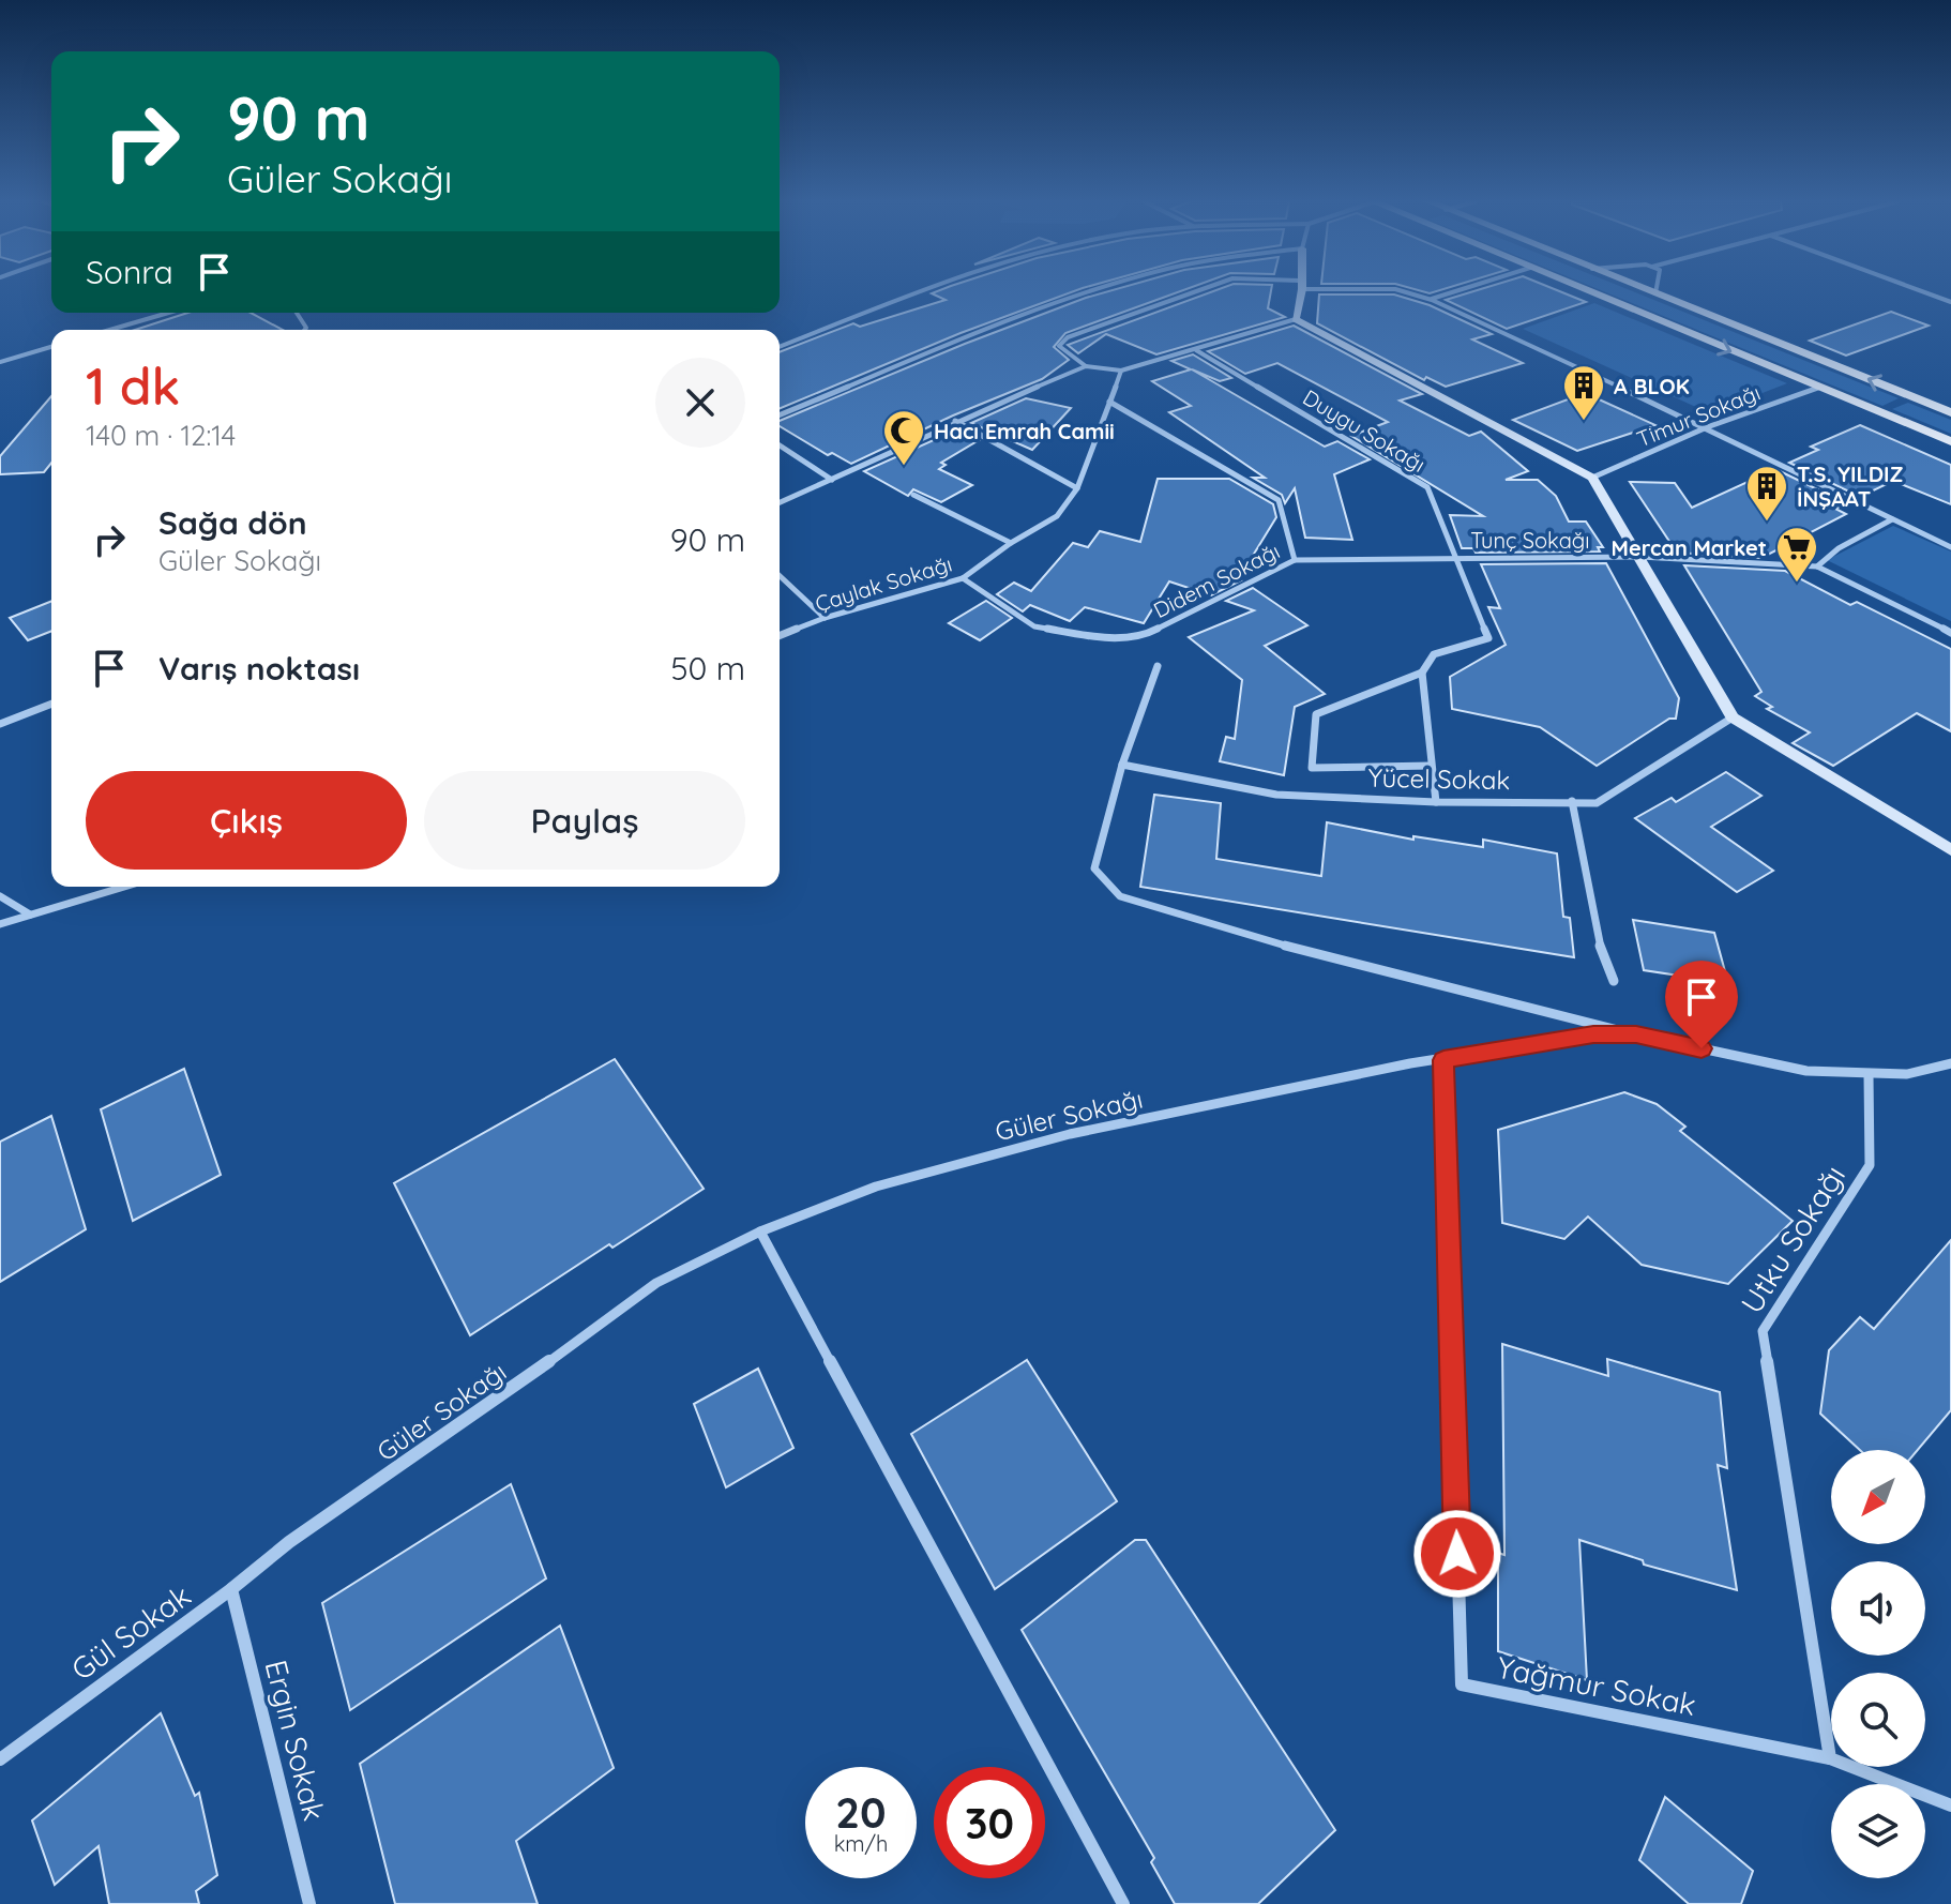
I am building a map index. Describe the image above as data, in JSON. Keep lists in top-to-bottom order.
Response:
{
  "streets": {
    "street": [
      "Timur Sokağı",
      "Duygu Sokağı",
      "Tunç Sokağı",
      "Didem Sokağı",
      "Çaylak Sokağı",
      "Yücel Sokak",
      "Güler Sokağı",
      "Utku Sokağı",
      "Gül Sokak",
      "Yağmur Sokak",
      "Ergin Sokak"
    ]
  },
  "crossings": [
    ["Duygu Sokağı", "Tunç Sokağı"],
    ["Duygu Sokağı", "Yücel Sokak"],
    ["Tunç Sokağı", "Didem Sokağı"],
    ["Didem Sokağı", "Çaylak Sokağı"],
    ["Güler Sokağı", "Utku Sokağı"],
    ["Güler Sokağı", "Gül Sokak"],
    ["Güler Sokağı", "Yağmur Sokak"],
    ["Utku Sokağı", "Yağmur Sokak"],
    ["Gül Sokak", "Ergin Sokak"]
  ],
  "places": {
    "building": ["A BLOK", "T.S. YILDIZ İNŞAAT"],
    "mosque": ["Hacı Emrah Camii"],
    "supermarket": ["Mercan Market"]
  },
  "north": "bottom left",
  "page": {
    "turn": ["90 m", "Güler Sokağı"],
    "then": "Sonra",
    "heading": ["1 dk", "140 m · 12:14"],
    "list": [
      {
        "name": "Sağa dön",
        "note": "Güler Sokağı",
        "value": "90 m"
      },
      {
        "name": "Varış noktası",
        "value": "50 m"
      }
    ],
    "buttons": ["Çıkış", "Paylaş"],
    "speed": "20 km/h",
    "limit": "30"
  }
}
